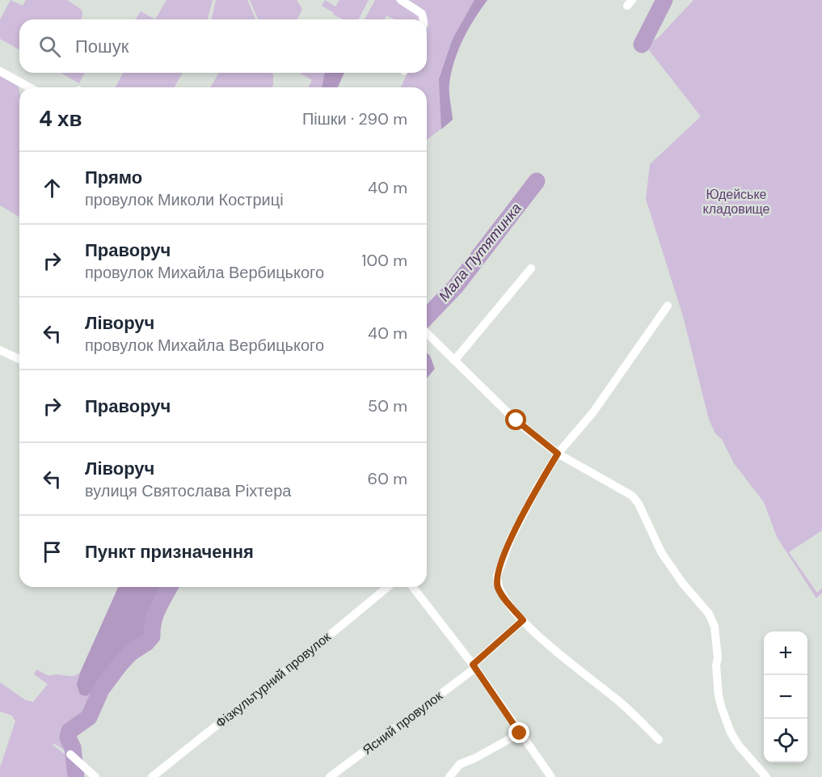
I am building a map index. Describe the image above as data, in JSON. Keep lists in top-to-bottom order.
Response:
{
  "streets": {
    "street": ["Фізкультурний провулок", "Ясний провулок"]
  },
  "water": ["Мала Путятинка"],
  "parks": ["Юдейське кладовище"],
  "page": {
    "search": "Пошук",
    "heading": ["4 хв", "Пішки · 290 m"],
    "list": [
      ["Прямо", "провулок Миколи Костриці", "40 m"],
      ["Праворуч", "провулок Михайла Вербицького", "100 m"],
      ["Ліворуч", "провулок Михайла Вербицького", "40 m"],
      ["Праворуч", "50 m"],
      ["Ліворуч", "вулиця Святослава Ріхтера", "60 m"],
      "Пункт призначення"
    ],
    "map_buttons": ["+", "−"]
  }
}
